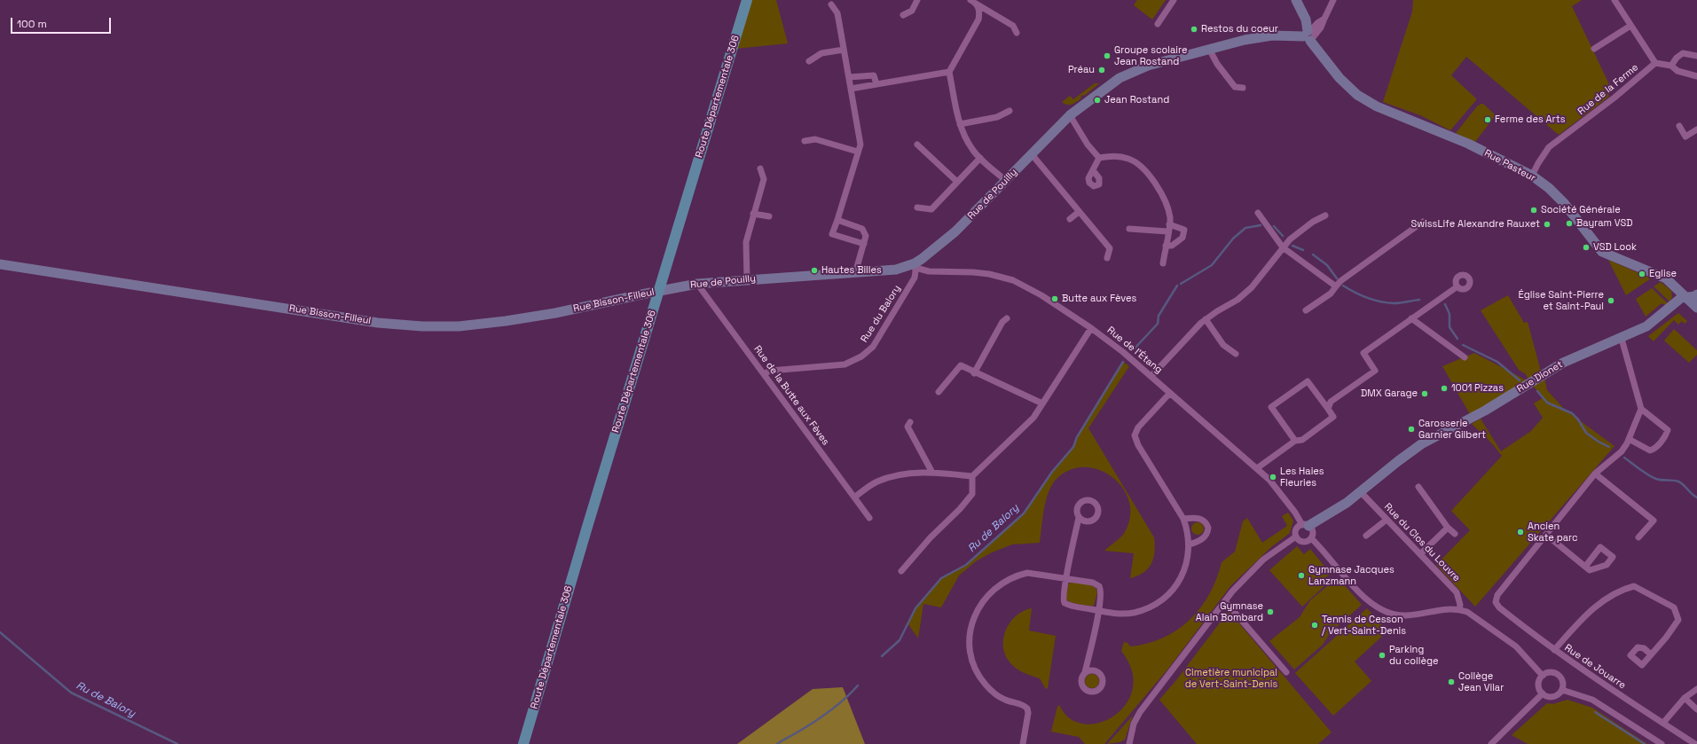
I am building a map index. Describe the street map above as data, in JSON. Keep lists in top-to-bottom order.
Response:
{
  "streets": {
    "main road": ["Route Départementale 306"],
    "street": [
      "Rue de la Ferme",
      "Rue Pasteur",
      "Rue de Pouilly",
      "Rue Bisson-Filleul",
      "Rue du Balory",
      "Rue de l'Étang",
      "Rue Dionet",
      "Rue de la Butte aux Fèves",
      "Rue du Clos du Louvre",
      "Rue de Jouarre"
    ]
  },
  "crossings": [
    ["Rue de la Ferme", "Rue Pasteur"],
    ["Route Départementale 306", "Rue de Pouilly"],
    ["Route Départementale 306", "Rue Bisson-Filleul"],
    ["Rue Pasteur", "Rue de Pouilly"],
    ["Rue Pasteur", "Rue Dionet"],
    ["Rue de Pouilly", "Rue Bisson-Filleul"],
    ["Rue de Pouilly", "Rue du Balory"],
    ["Rue de Pouilly", "Rue de l'Étang"],
    ["Rue de Pouilly", "Rue de la Butte aux Fèves"],
    ["Rue du Balory", "Rue de l'Étang"],
    ["Rue du Balory", "Rue de la Butte aux Fèves"],
    ["Rue de l'Étang", "Rue Dionet"],
    ["Rue Dionet", "Rue du Clos du Louvre"]
  ],
  "water": ["Ru de Balory"],
  "parks": ["Cimetière municipal de Vert-Saint-Denis"],
  "places": [
    "Restos du coeur",
    "Groupe scolaire Jean Rostand",
    "Préau",
    "Jean Rostand",
    "Ferme des Arts",
    "Société Générale",
    "Bayram VSD",
    "SwissLife Alexandre Rauxet",
    "VSD Look",
    "Hautes Billes",
    "Eglise",
    "Butte aux Fèves",
    "Église Saint-Pierre et Saint-Paul",
    "1001 Pizzas",
    "DMX Garage",
    "Carosserie Garnier Gilbert",
    "Les Haies Fleuries",
    "Ancien Skate parc",
    "Gymnase Jacques Lanzmann",
    "Gymnase Alain Bombard",
    "Tennis de Cesson / Vert-Saint-Denis",
    "Parking du collège",
    "Collège Jean Vilar"
  ],
  "scale_bar": "100 m"
}
